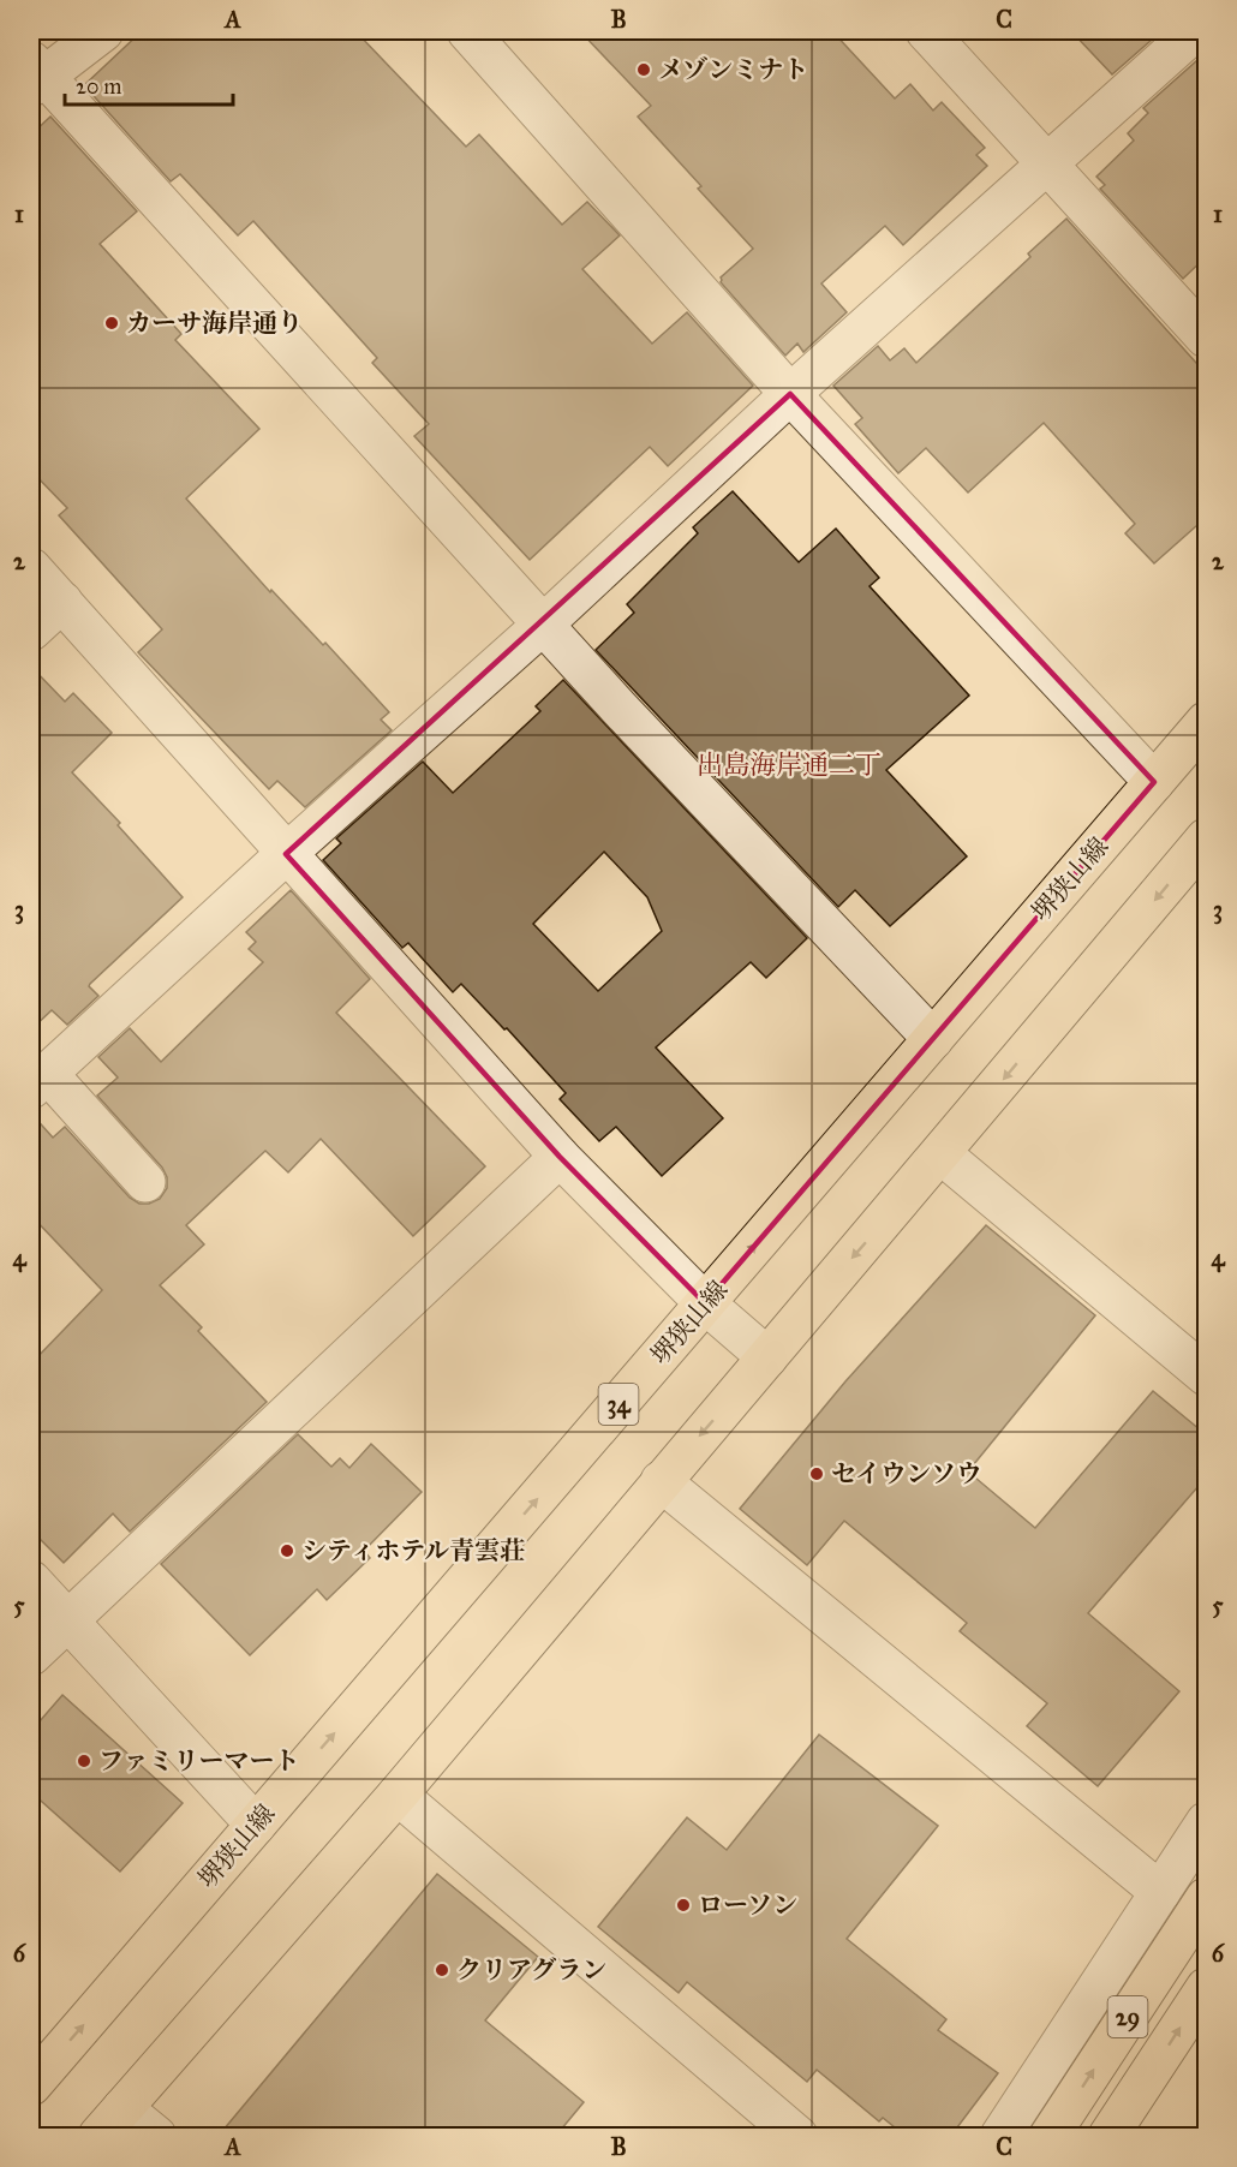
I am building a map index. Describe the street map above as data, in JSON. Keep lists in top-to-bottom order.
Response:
{
  "streets": {
    "main road": ["堺狭山線", "34", "29"]
  },
  "districts": ["出島海岸通二丁"],
  "places": [
    "メゾンミナト",
    "カーサ海岸通り",
    "セイウンソウ",
    "シティホテル青雲荘",
    "ファミリーマート",
    "ローソン",
    "クリアグラン"
  ],
  "scale_bar": "20 m",
  "grid": {
    "columns": ["A", "B", "C"],
    "rows": [
      "1",
      "2",
      "3",
      "4",
      "5",
      "6"
    ]
  }
}
